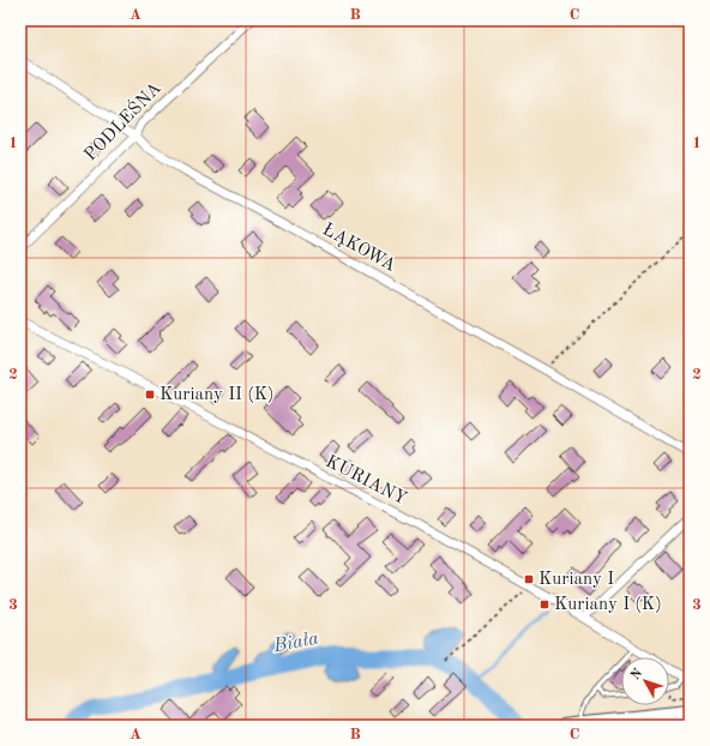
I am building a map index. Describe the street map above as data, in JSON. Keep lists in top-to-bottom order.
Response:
{
  "streets": {
    "street": ["PODLEŚNA", "ŁĄKOWA", "KURIANY"]
  },
  "crossings": [
    ["PODLEŚNA", "ŁĄKOWA"]
  ],
  "water": ["Biała"],
  "places": {
    "transit": ["Kuriany II (K)", "Kuriany I", "Kuriany I (K)"]
  },
  "north": "top left",
  "grid": {
    "columns": ["A", "B", "C"],
    "rows": ["1", "2", "3"]
  }
}
